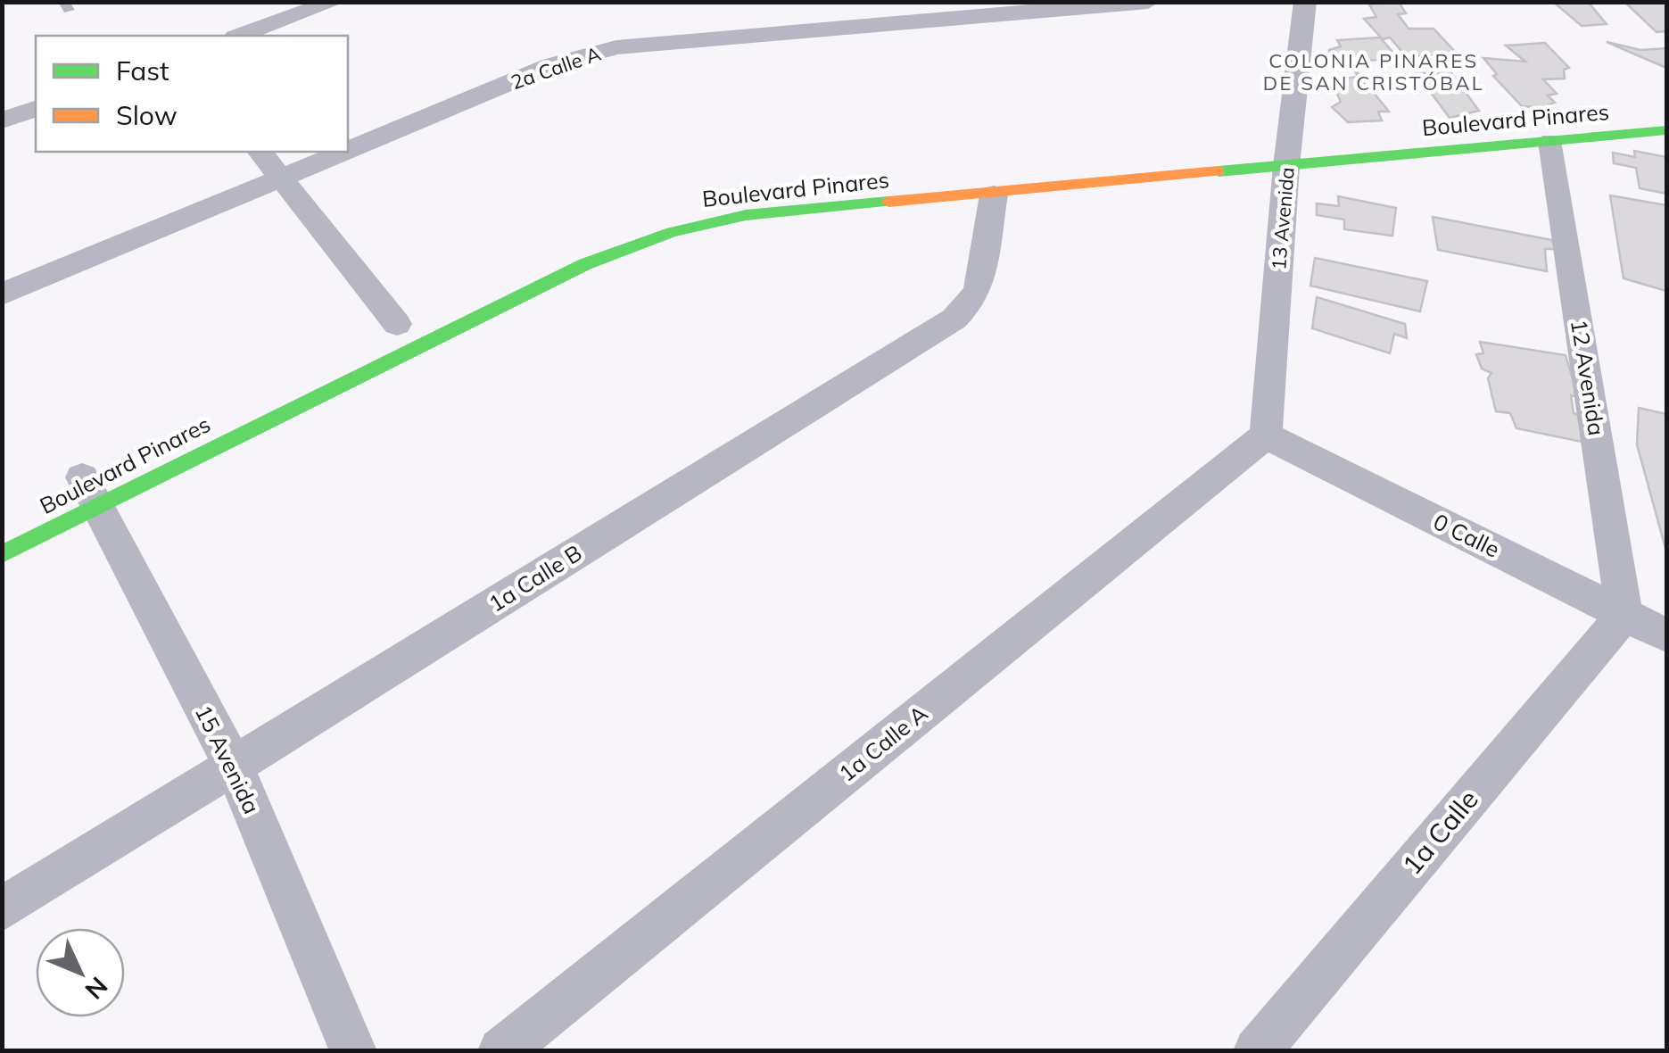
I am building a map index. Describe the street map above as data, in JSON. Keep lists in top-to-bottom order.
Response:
{
  "streets": {
    "street": [
      "2a Calle A",
      "Boulevard Pinares",
      "13 Avenida",
      "12 Avenida",
      "0 Calle",
      "1a Calle B",
      "1a Calle A",
      "15 Avenida",
      "1a Calle"
    ]
  },
  "crossings": [
    ["Boulevard Pinares", "13 Avenida"],
    ["Boulevard Pinares", "12 Avenida"],
    ["Boulevard Pinares", "1a Calle B"],
    ["Boulevard Pinares", "15 Avenida"],
    ["13 Avenida", "0 Calle"],
    ["13 Avenida", "1a Calle A"],
    ["12 Avenida", "0 Calle"],
    ["12 Avenida", "1a Calle"],
    ["0 Calle", "1a Calle A"],
    ["0 Calle", "1a Calle"],
    ["1a Calle B", "15 Avenida"]
  ],
  "districts": ["COLONIA PINARES DE SAN CRISTÓBAL"],
  "legend": ["Fast", "Slow"],
  "north": "bottom right"
}
